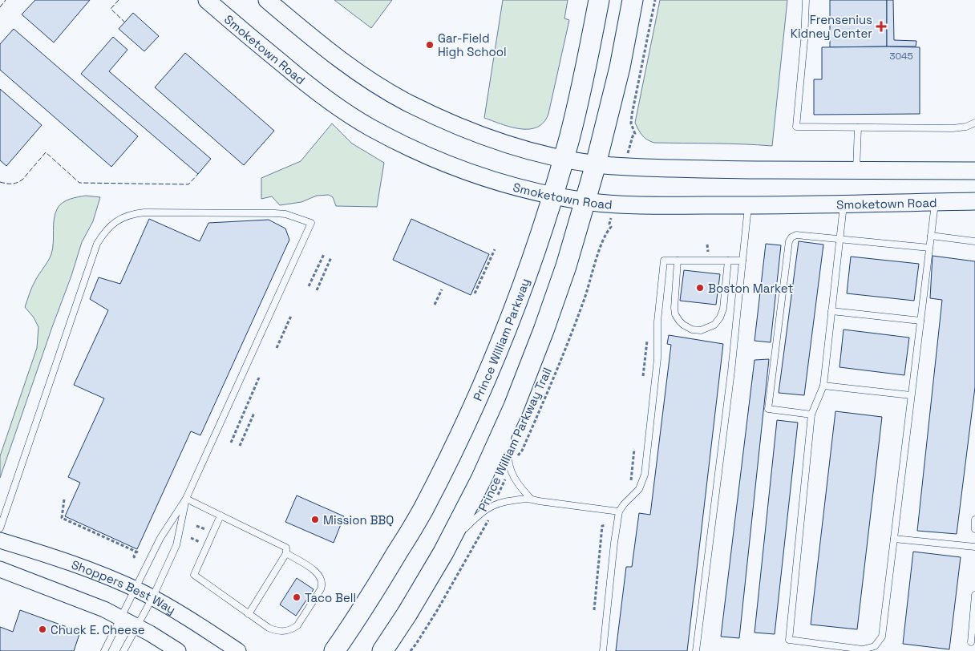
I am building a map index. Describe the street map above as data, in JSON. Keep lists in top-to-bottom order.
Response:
{
  "streets": {
    "highway": ["Prince William Parkway"],
    "main road": ["Smoketown Road"],
    "street": ["Shoppers Best Way"],
    "path": ["Prince William Parkway Trail"]
  },
  "crossings": [
    ["Smoketown Road", "Prince William Parkway"]
  ],
  "places": {
    "health": ["Frensenius Kidney Center"],
    "other": [
      "Gar-Field High School",
      "Boston Market",
      "Mission BBQ",
      "Taco Bell",
      "Chuck E. Cheese"
    ]
  },
  "house_numbers": ["3045"]
}
